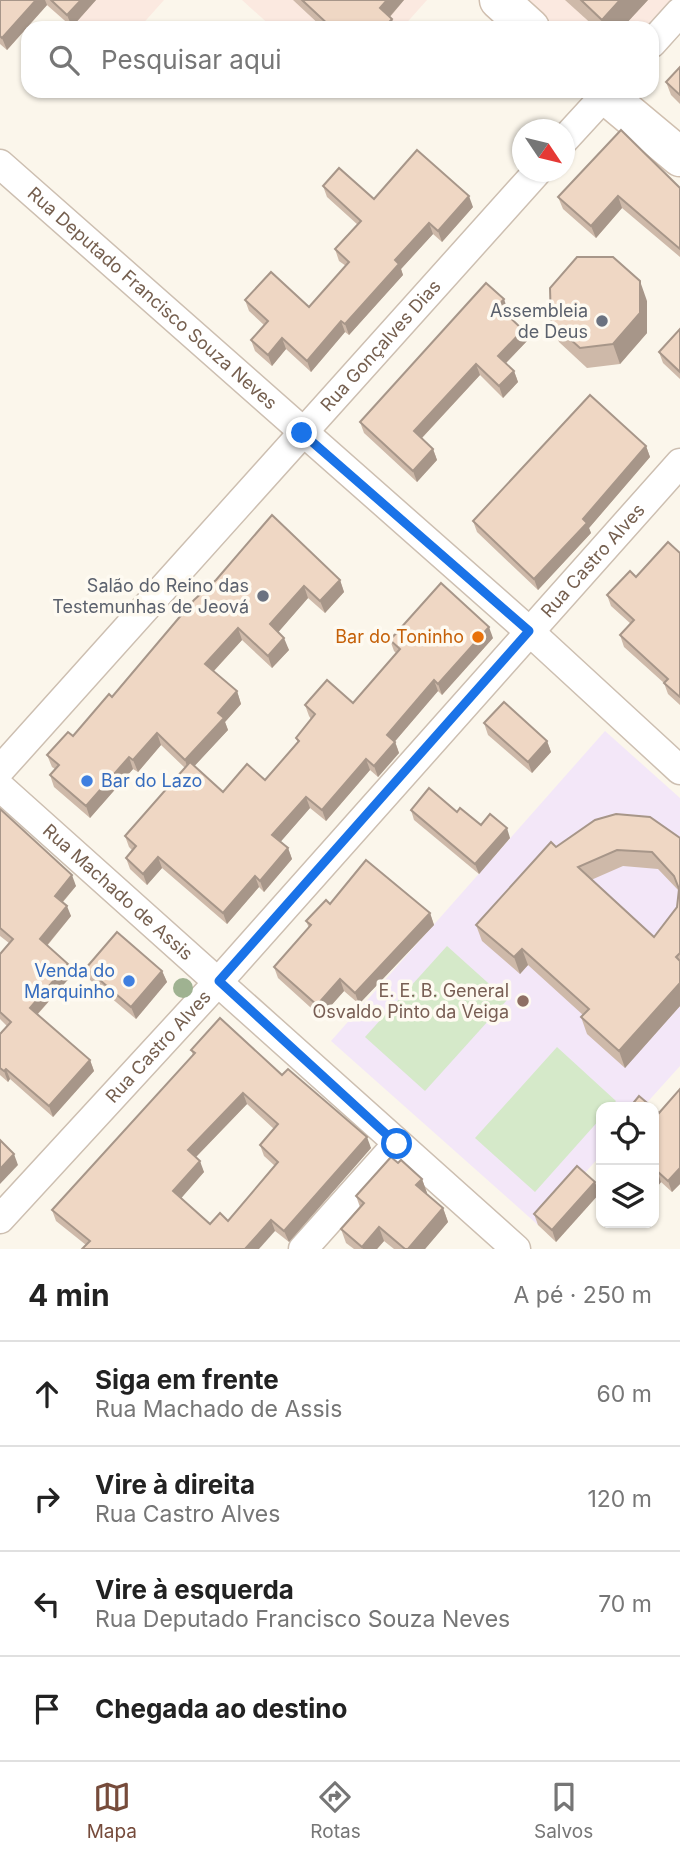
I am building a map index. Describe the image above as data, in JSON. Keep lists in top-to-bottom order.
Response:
{
  "streets": {
    "street": [
      "Rua Deputado Francisco Souza Neves",
      "Rua Gonçalves Dias",
      "Rua Castro Alves",
      "Rua Machado de Assis"
    ]
  },
  "crossings": [
    ["Rua Deputado Francisco Souza Neves", "Rua Gonçalves Dias"],
    ["Rua Deputado Francisco Souza Neves", "Rua Castro Alves"],
    ["Rua Castro Alves", "Rua Machado de Assis"]
  ],
  "places": [
    "Assembleia de Deus",
    "Salão do Reino das Testemunhas de Jeová",
    "Bar do Toninho",
    "Bar do Lazo",
    "Venda do Marquinho",
    "E. E. B. General Osvaldo Pinto da Veiga"
  ],
  "north": "bottom right",
  "page": {
    "search": "Pesquisar aqui",
    "heading": ["4 min", "A pé · 250 m"],
    "list": [
      ["Siga em frente", "Rua Machado de Assis", "60 m"],
      ["Vire à direita", "Rua Castro Alves", "120 m"],
      ["Vire à esquerda", "Rua Deputado Francisco Souza Neves", "70 m"],
      "Chegada ao destino"
    ],
    "nav": ["Mapa", "Rotas", "Salvos"]
  }
}
